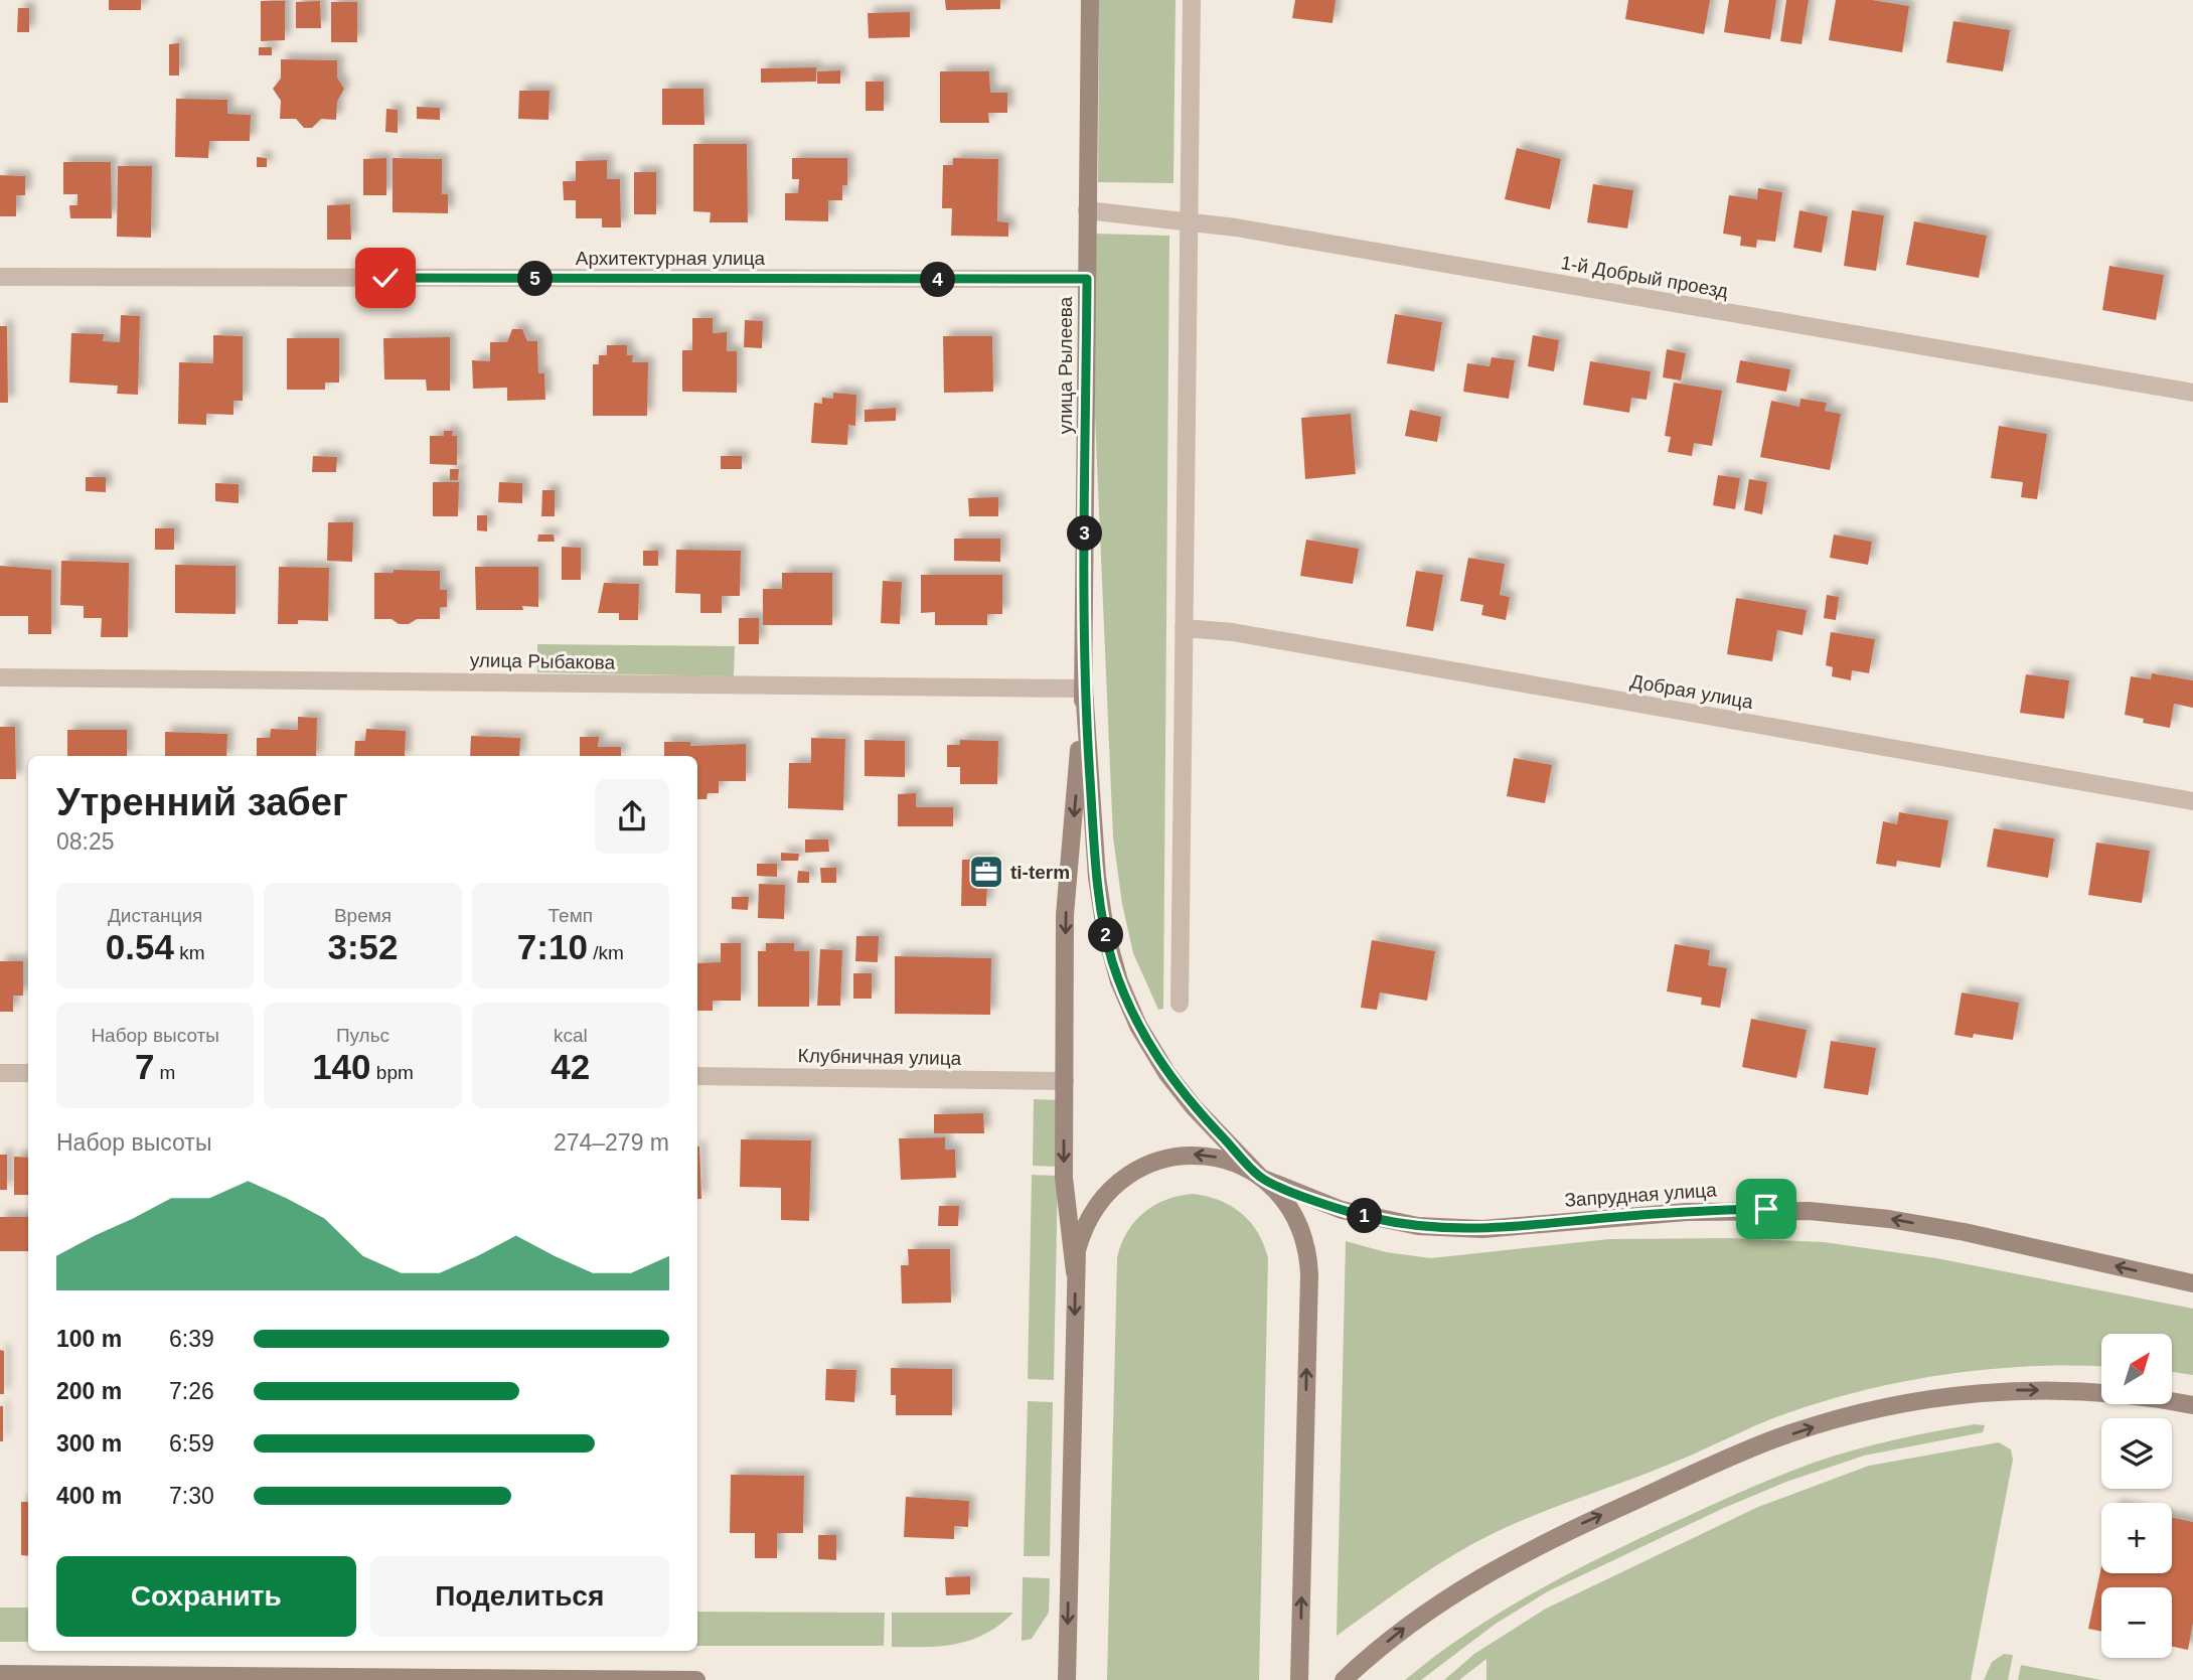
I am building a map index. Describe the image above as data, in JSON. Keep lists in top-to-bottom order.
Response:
{
  "streets": {
    "main road": ["улица Рылеева", "Запрудная улица"],
    "street": [
      "Архитектурная улица",
      "1-й Добрый проезд",
      "улица Рыбакова",
      "Добрая улица",
      "Клубничная улица"
    ]
  },
  "crossings": [
    ["Архитектурная улица", "улица Рылеева"],
    ["1-й Добрый проезд", "улица Рылеева"],
    ["улица Рылеева", "улица Рыбакова"],
    ["улица Рылеева", "Клубничная улица"],
    ["улица Рылеева", "Запрудная улица"]
  ],
  "one_way": ["Запрудная улица"],
  "places": {
    "office": ["ti-term"]
  },
  "north": "top right",
  "page": {
    "pins": [
      "5",
      "4",
      "3",
      "2",
      "1"
    ],
    "heading": ["Утренний забег", "08:25"],
    "stats": [
      ["Дистанция", "0.54 km"],
      ["Время", "3:52"],
      ["Темп", "7:10 /km"],
      ["Набор высоты", "7 m"],
      ["Пульс", "140 bpm"],
      ["kcal", "42"]
    ],
    "chart": ["Набор высоты", "274–279 m"],
    "list": [
      {
        "name": "100 m",
        "note": "6:39"
      },
      {
        "name": "200 m",
        "note": "7:26"
      },
      {
        "name": "300 m",
        "note": "6:59"
      },
      {
        "name": "400 m",
        "note": "7:30"
      }
    ],
    "map_buttons": ["+", "−"],
    "buttons": ["Сохранить", "Поделиться"]
  }
}
